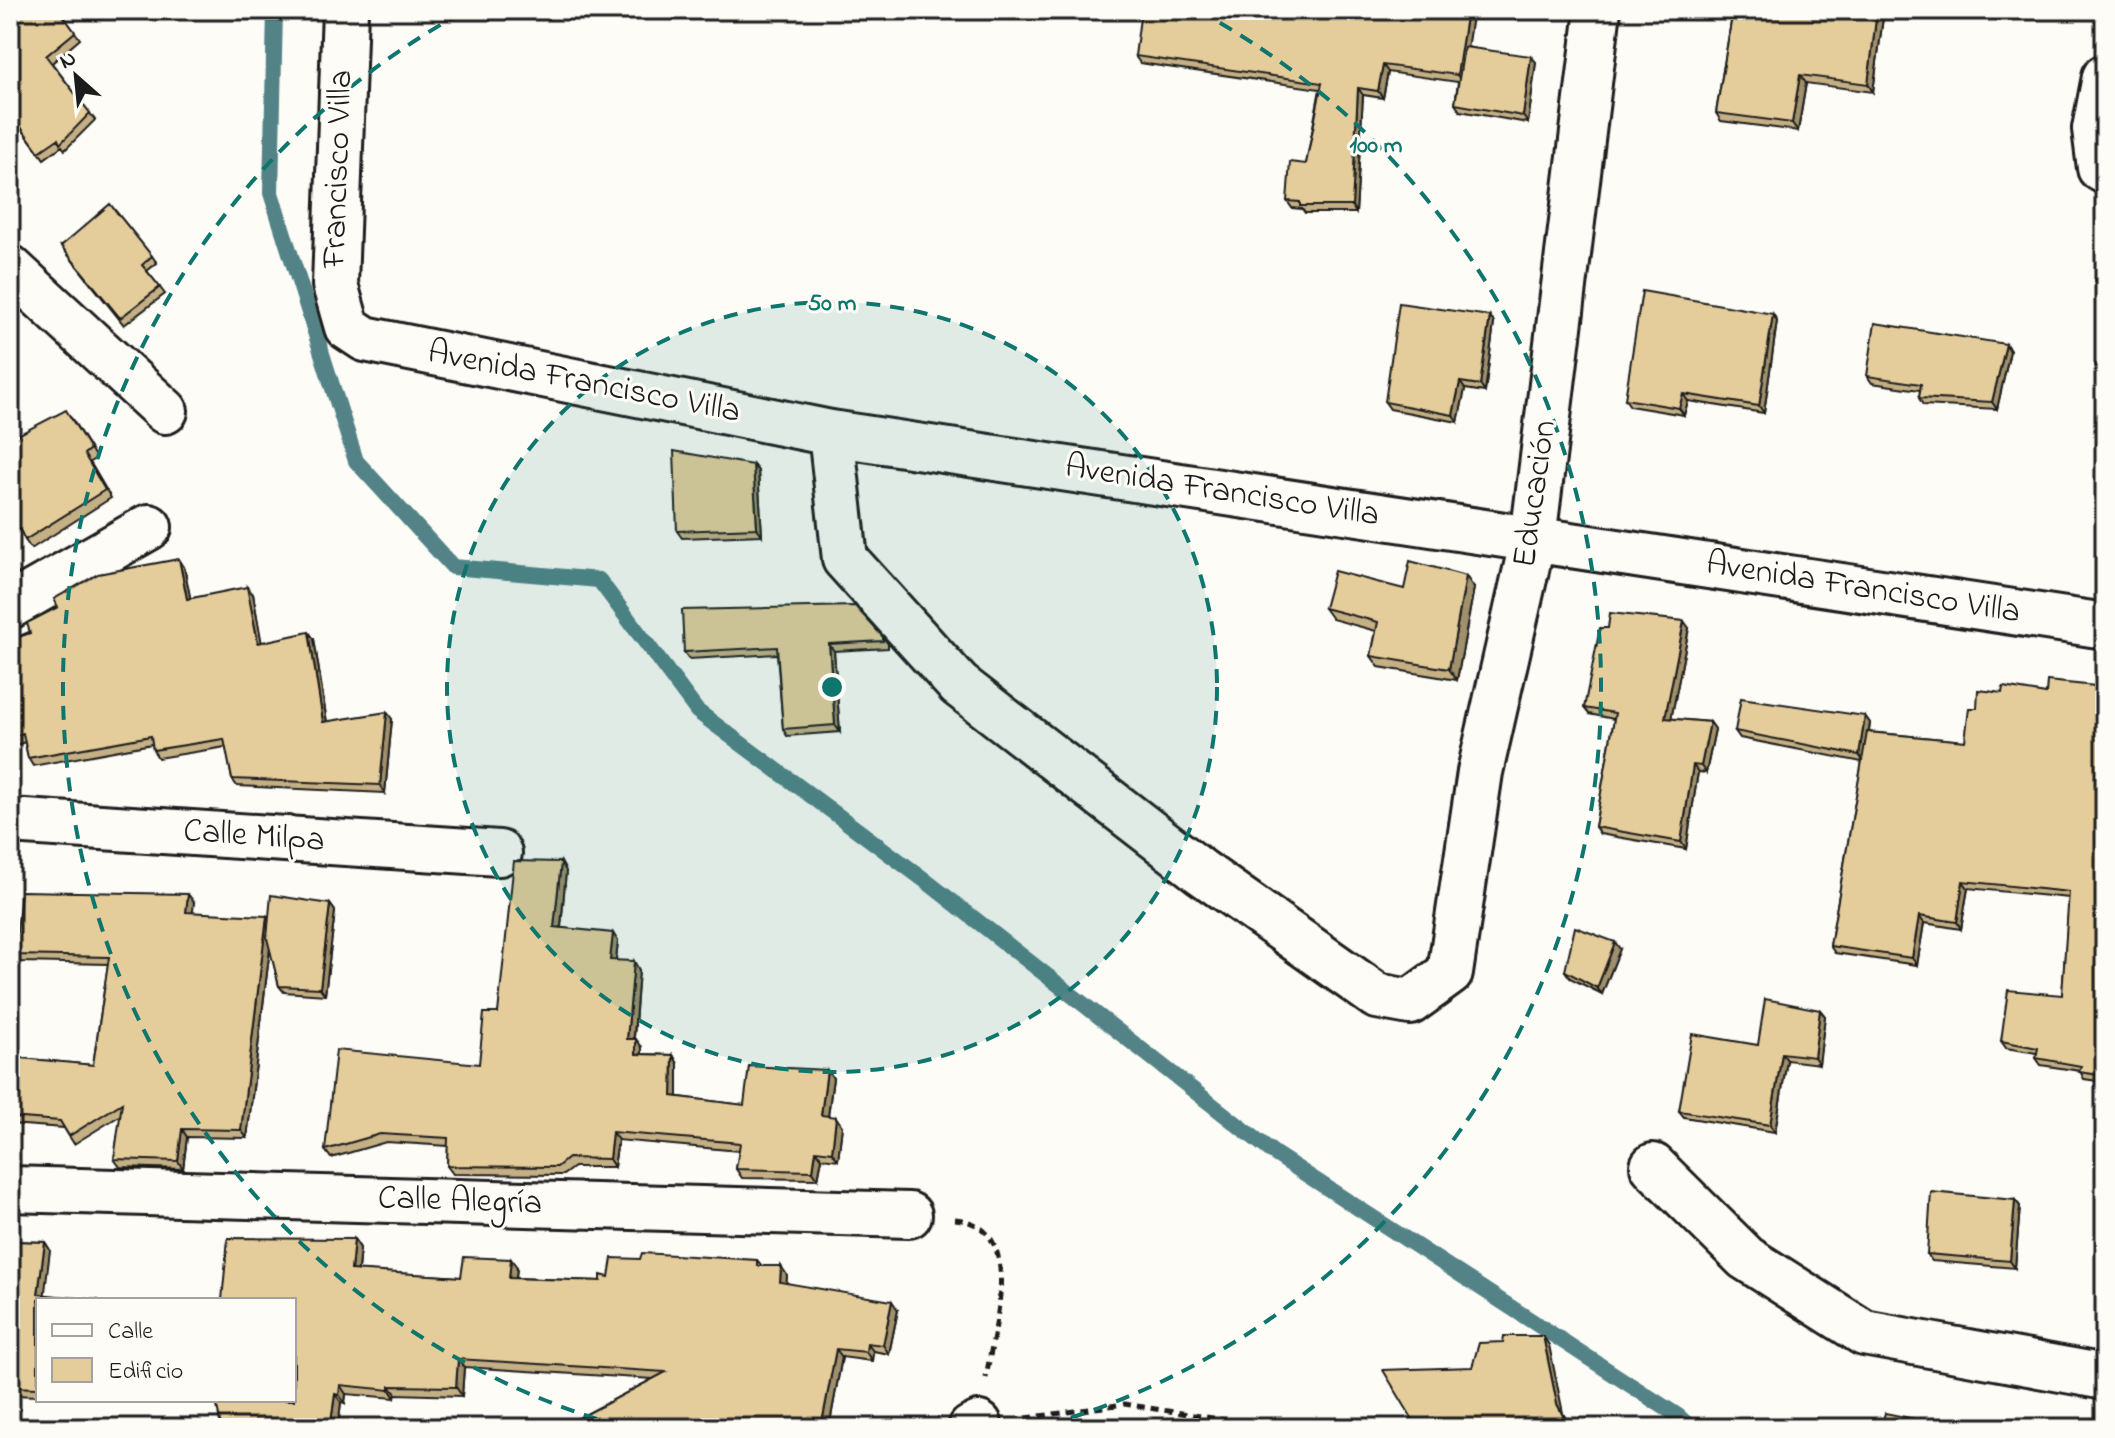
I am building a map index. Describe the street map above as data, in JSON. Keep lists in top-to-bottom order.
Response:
{
  "streets": {
    "street": [
      "Francisco Villa",
      "Avenida Francisco Villa",
      "Educación",
      "Calle Milpa",
      "Calle Alegría"
    ]
  },
  "crossings": [
    ["Francisco Villa", "Avenida Francisco Villa"],
    ["Avenida Francisco Villa", "Educación"]
  ],
  "legend": ["Calle", "Edificio"],
  "north": "top left",
  "rings": ["100 m", "50 m"]
}
